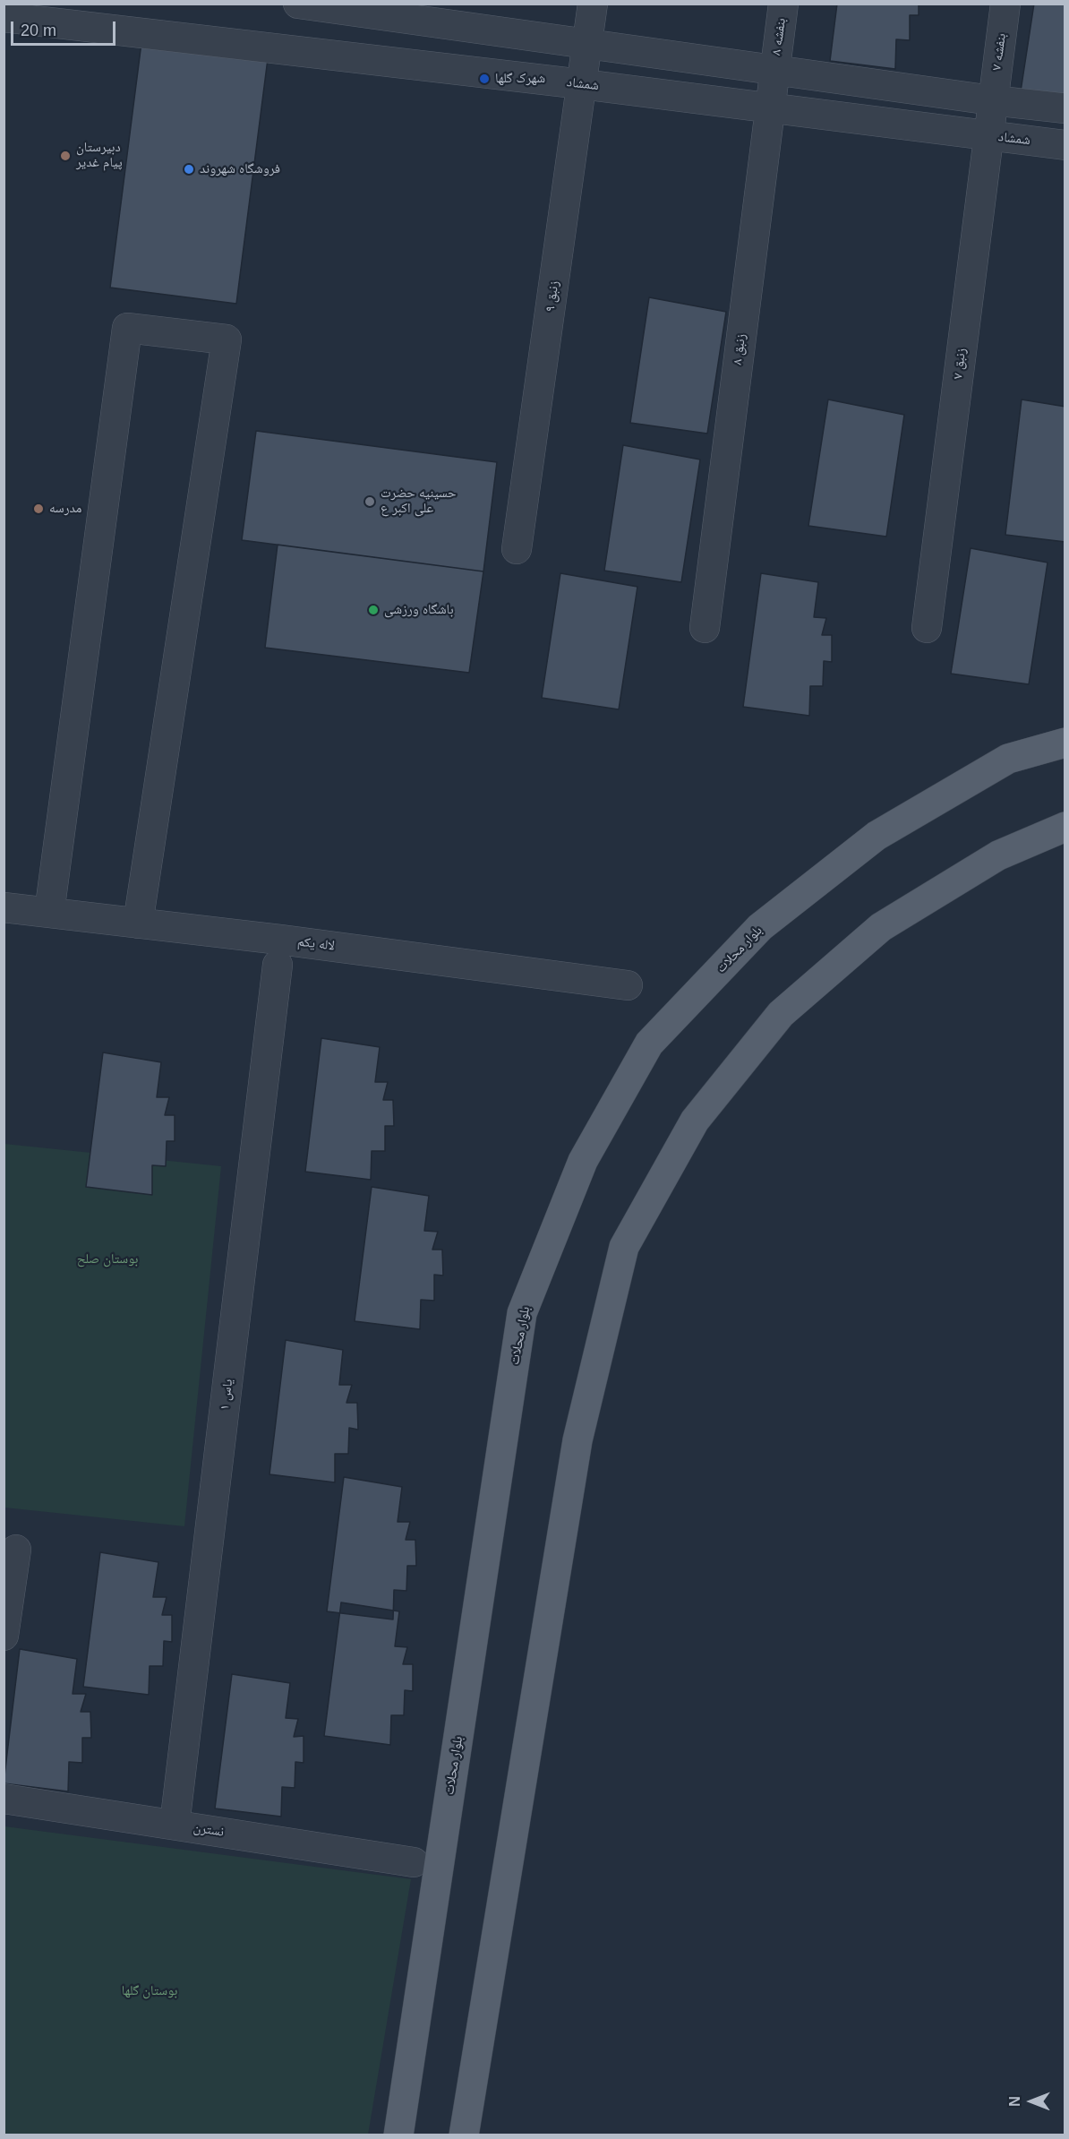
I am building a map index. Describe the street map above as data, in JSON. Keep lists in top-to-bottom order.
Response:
{
  "streets": {
    "main road": ["بلوار محلات"],
    "street": [
      "بنفشه ۸",
      "بنفشه ۷",
      "شمشاد",
      "زنبق ۹",
      "زنبق ۸",
      "زنبق ۷",
      "لاله یکم",
      "یاس ۱",
      "نسترن"
    ]
  },
  "crossings": [
    ["بنفشه ۸", "زنبق ۸"],
    ["بنفشه ۷", "زنبق ۷"],
    ["شمشاد", "زنبق ۹"],
    ["شمشاد", "زنبق ۸"],
    ["شمشاد", "زنبق ۷"],
    ["یاس ۱", "نسترن"]
  ],
  "parks": ["بوستان صلح", "بوستان گلها"],
  "places": [
    "شهرک گلها",
    "دبیرستان پیام غدیر",
    "فروشگاه شهروند",
    "حسینیه حضرت علی اکبر ع",
    "مدرسه",
    "باشگاه ورزشی"
  ],
  "scale_bar": "20 m",
  "north": "left"
}
